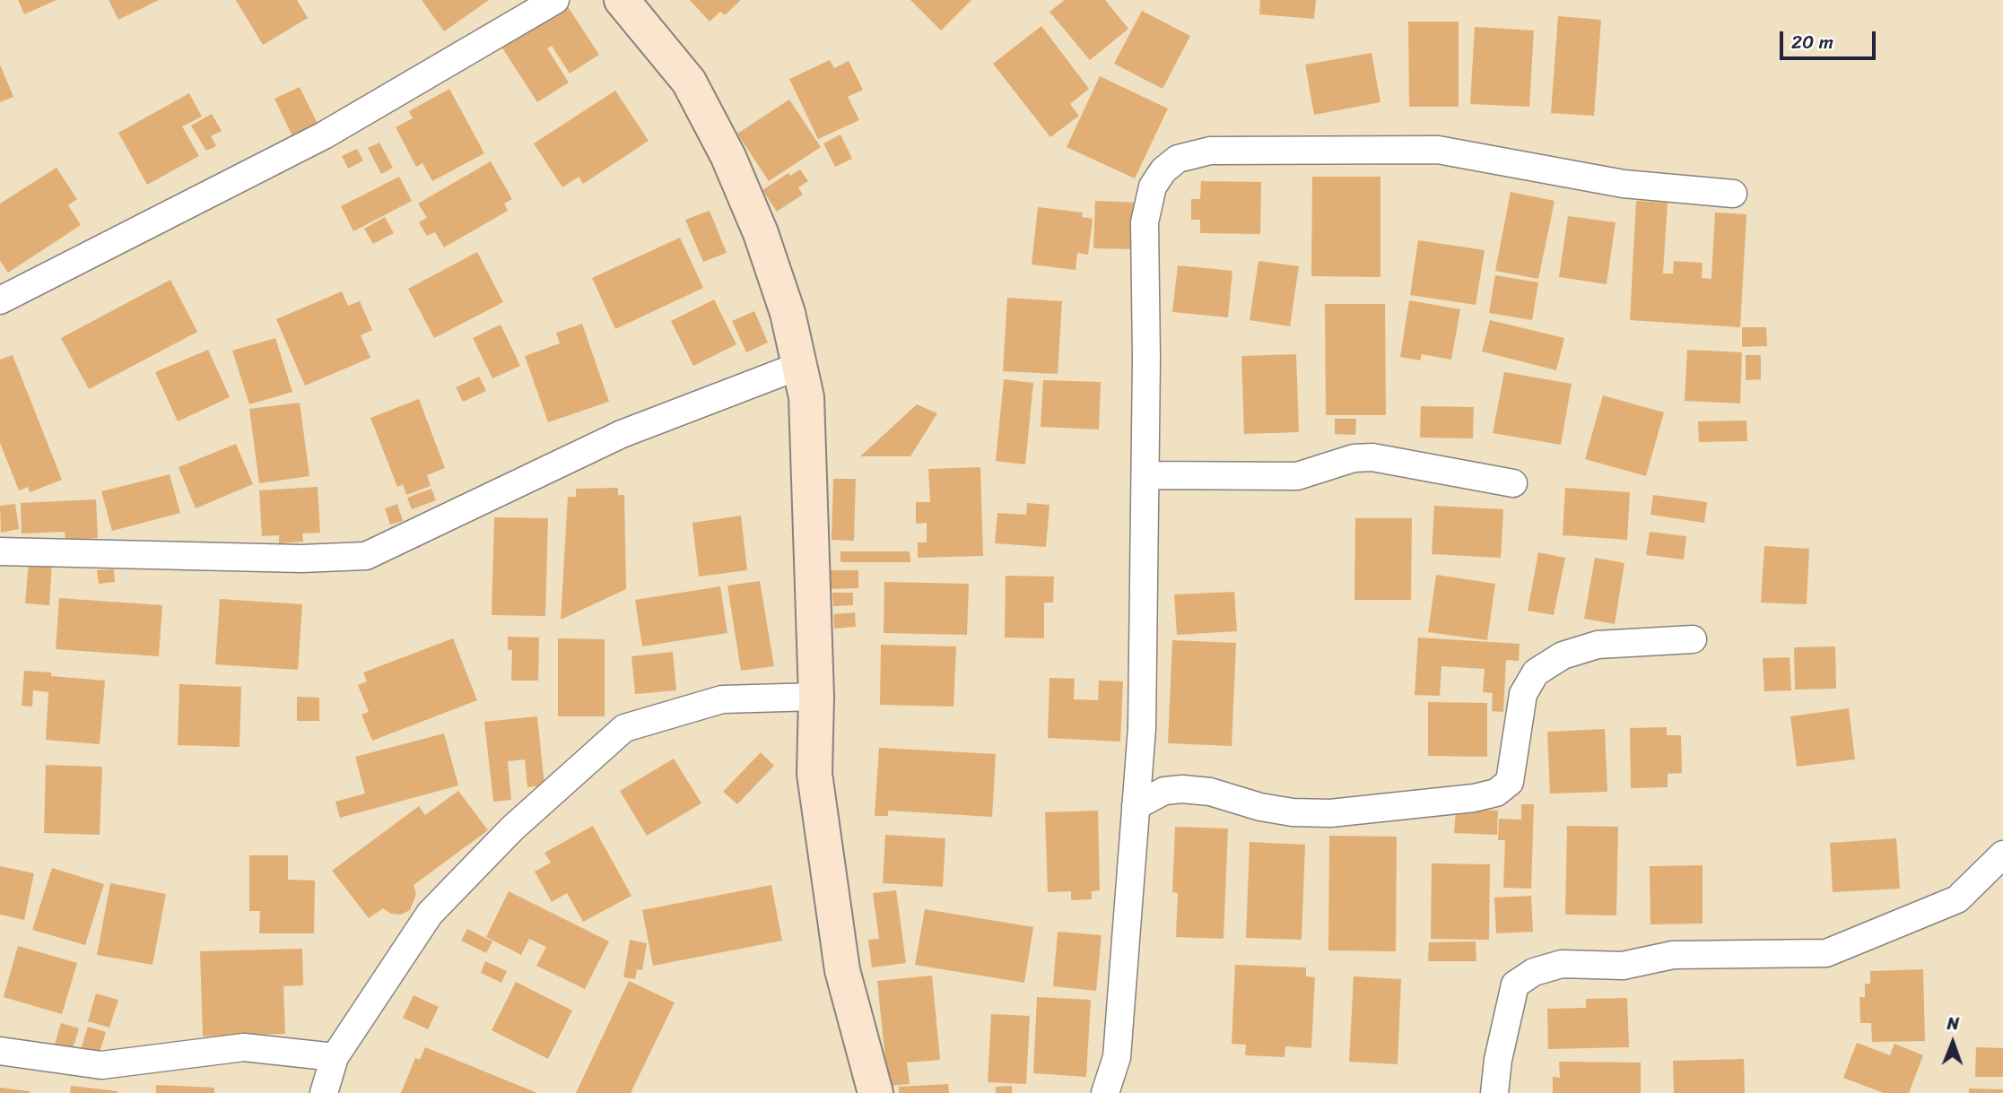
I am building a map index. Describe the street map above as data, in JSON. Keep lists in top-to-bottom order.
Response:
{
  "scale_bar": "20 m",
  "north": "top"
}
